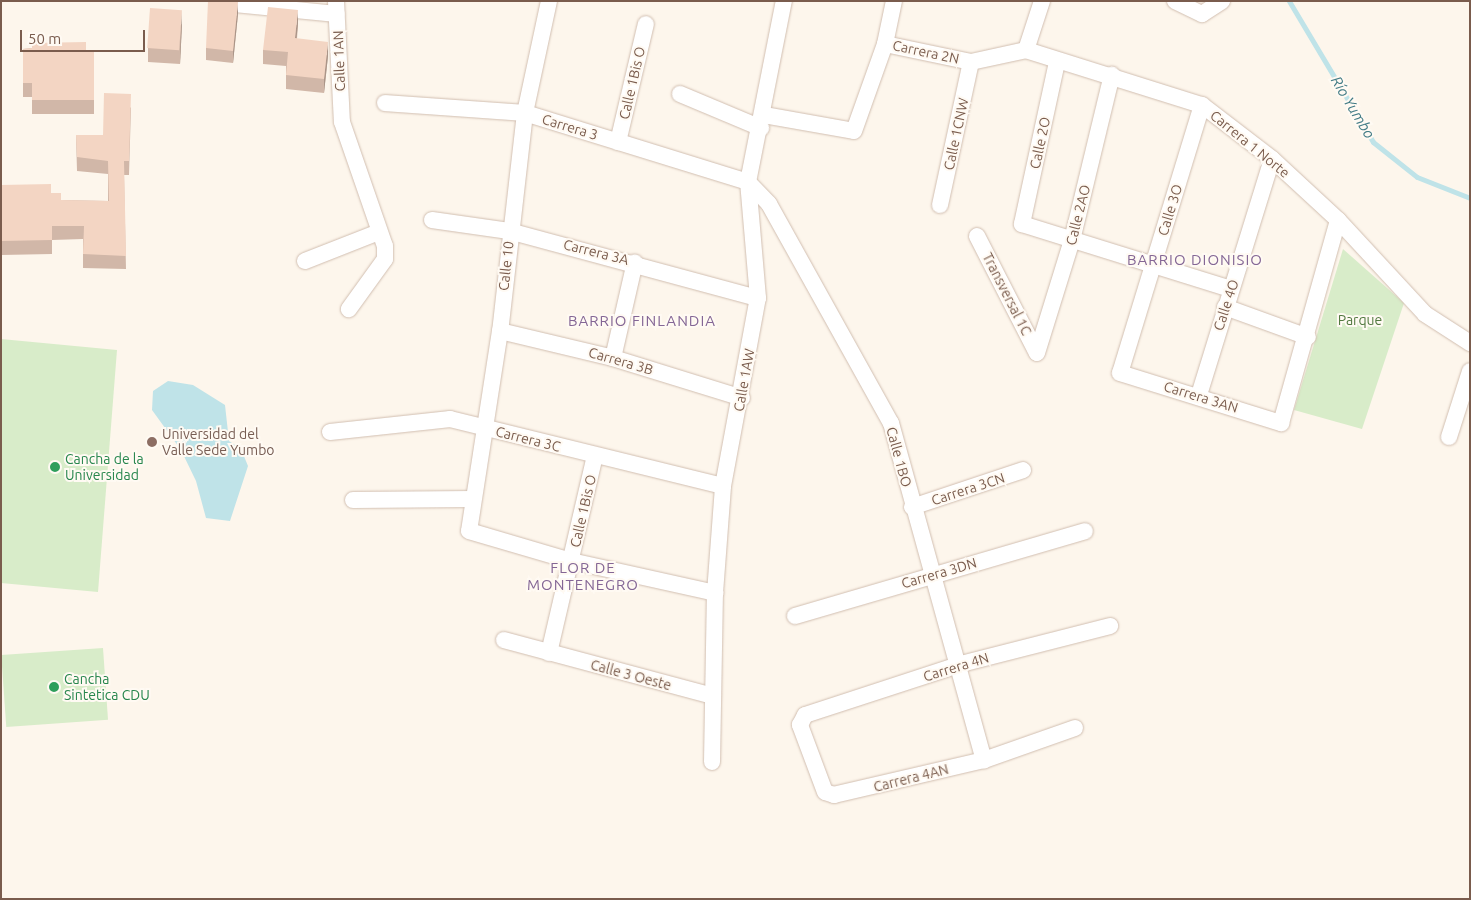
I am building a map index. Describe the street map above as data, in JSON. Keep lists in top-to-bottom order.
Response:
{
  "streets": {
    "street": [
      "Carrera 2N",
      "Calle 1AN",
      "Calle 1Bis O",
      "Carrera 3",
      "Calle 1CNW",
      "Calle 2O",
      "Carrera 1 Norte",
      "Calle 3O",
      "Calle 2AO",
      "Carrera 3A",
      "Calle 10",
      "Transversal 1C",
      "Calle 4O",
      "Carrera 3B",
      "Calle 1AW",
      "Carrera 3AN",
      "Carrera 3C",
      "Calle 1BO",
      "Carrera 3CN",
      "Carrera 3DN",
      "Carrera 4N",
      "Calle 3 Oeste",
      "Carrera 4AN"
    ]
  },
  "crossings": [
    ["Carrera 2N", "Calle 1CNW"],
    ["Carrera 2N", "Carrera 1 Norte"],
    ["Calle 1Bis O", "Carrera 3"],
    ["Calle 1Bis O", "Calle 10"],
    ["Calle 1Bis O", "Carrera 3C"],
    ["Calle 1Bis O", "Calle 3 Oeste"],
    ["Carrera 3", "Calle 10"],
    ["Carrera 3", "Calle 1AW"],
    ["Carrera 3", "Calle 1BO"],
    ["Calle 2O", "Carrera 1 Norte"],
    ["Calle 2O", "Calle 2AO"],
    ["Carrera 1 Norte", "Calle 3O"],
    ["Carrera 1 Norte", "Calle 2AO"],
    ["Carrera 1 Norte", "Calle 4O"],
    ["Calle 3O", "Carrera 3AN"],
    ["Calle 2AO", "Transversal 1C"],
    ["Carrera 3A", "Calle 10"],
    ["Carrera 3A", "Calle 1AW"],
    ["Calle 10", "Carrera 3B"],
    ["Calle 10", "Carrera 3C"],
    ["Calle 4O", "Carrera 3AN"],
    ["Carrera 3B", "Calle 1AW"],
    ["Calle 1AW", "Carrera 3C"],
    ["Calle 1AW", "Calle 1BO"],
    ["Calle 1AW", "Calle 3 Oeste"],
    ["Calle 1BO", "Carrera 3CN"],
    ["Calle 1BO", "Carrera 3DN"],
    ["Calle 1BO", "Carrera 4N"],
    ["Calle 1BO", "Carrera 4AN"],
    ["Carrera 4N", "Carrera 4AN"]
  ],
  "districts": ["BARRIO DIONISIO", "BARRIO FINLANDIA", "FLOR DE MONTENEGRO"],
  "water": ["Río Yumbo"],
  "parks": ["Parque"],
  "places": ["Universidad del Valle Sede Yumbo", "Cancha de la Universidad", "Cancha Sintetica CDU"],
  "scale_bar": "50 m"
}
